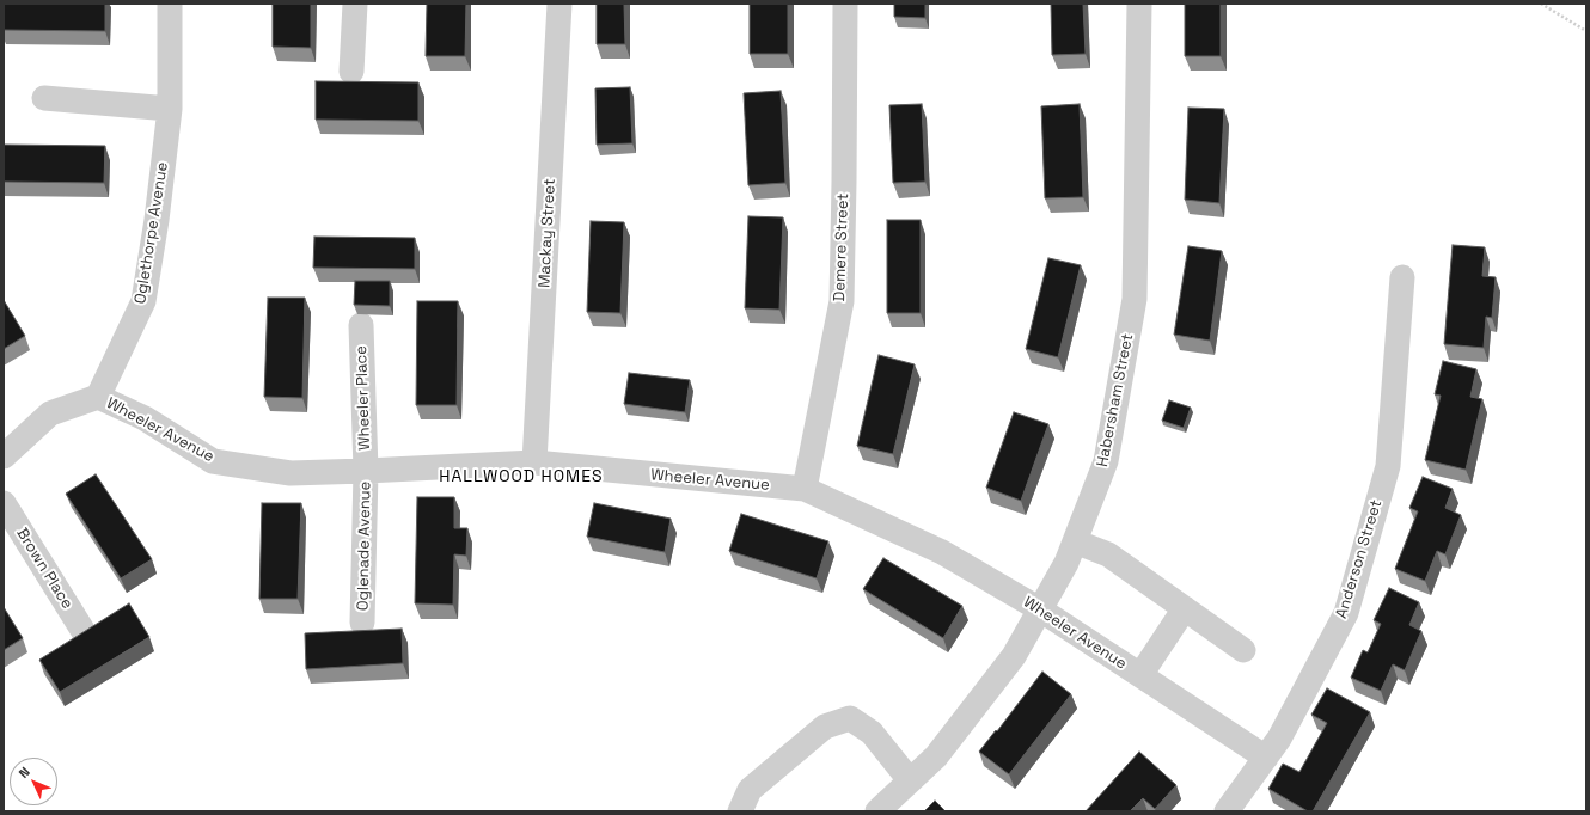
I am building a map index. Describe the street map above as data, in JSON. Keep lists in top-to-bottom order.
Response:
{
  "streets": {
    "street": [
      "Oglethorpe Avenue",
      "Mackay Street",
      "Demere Street",
      "Wheeler Place",
      "Habersham Street",
      "Wheeler Avenue",
      "Oglenade Avenue",
      "Anderson Street",
      "Brown Place"
    ]
  },
  "crossings": [
    ["Oglethorpe Avenue", "Wheeler Avenue"],
    ["Mackay Street", "Wheeler Avenue"],
    ["Demere Street", "Wheeler Avenue"],
    ["Wheeler Place", "Wheeler Avenue"],
    ["Wheeler Place", "Oglenade Avenue"],
    ["Habersham Street", "Wheeler Avenue"],
    ["Wheeler Avenue", "Oglenade Avenue"],
    ["Wheeler Avenue", "Anderson Street"]
  ],
  "districts": ["HALLWOOD HOMES"],
  "north": "top left"
}
